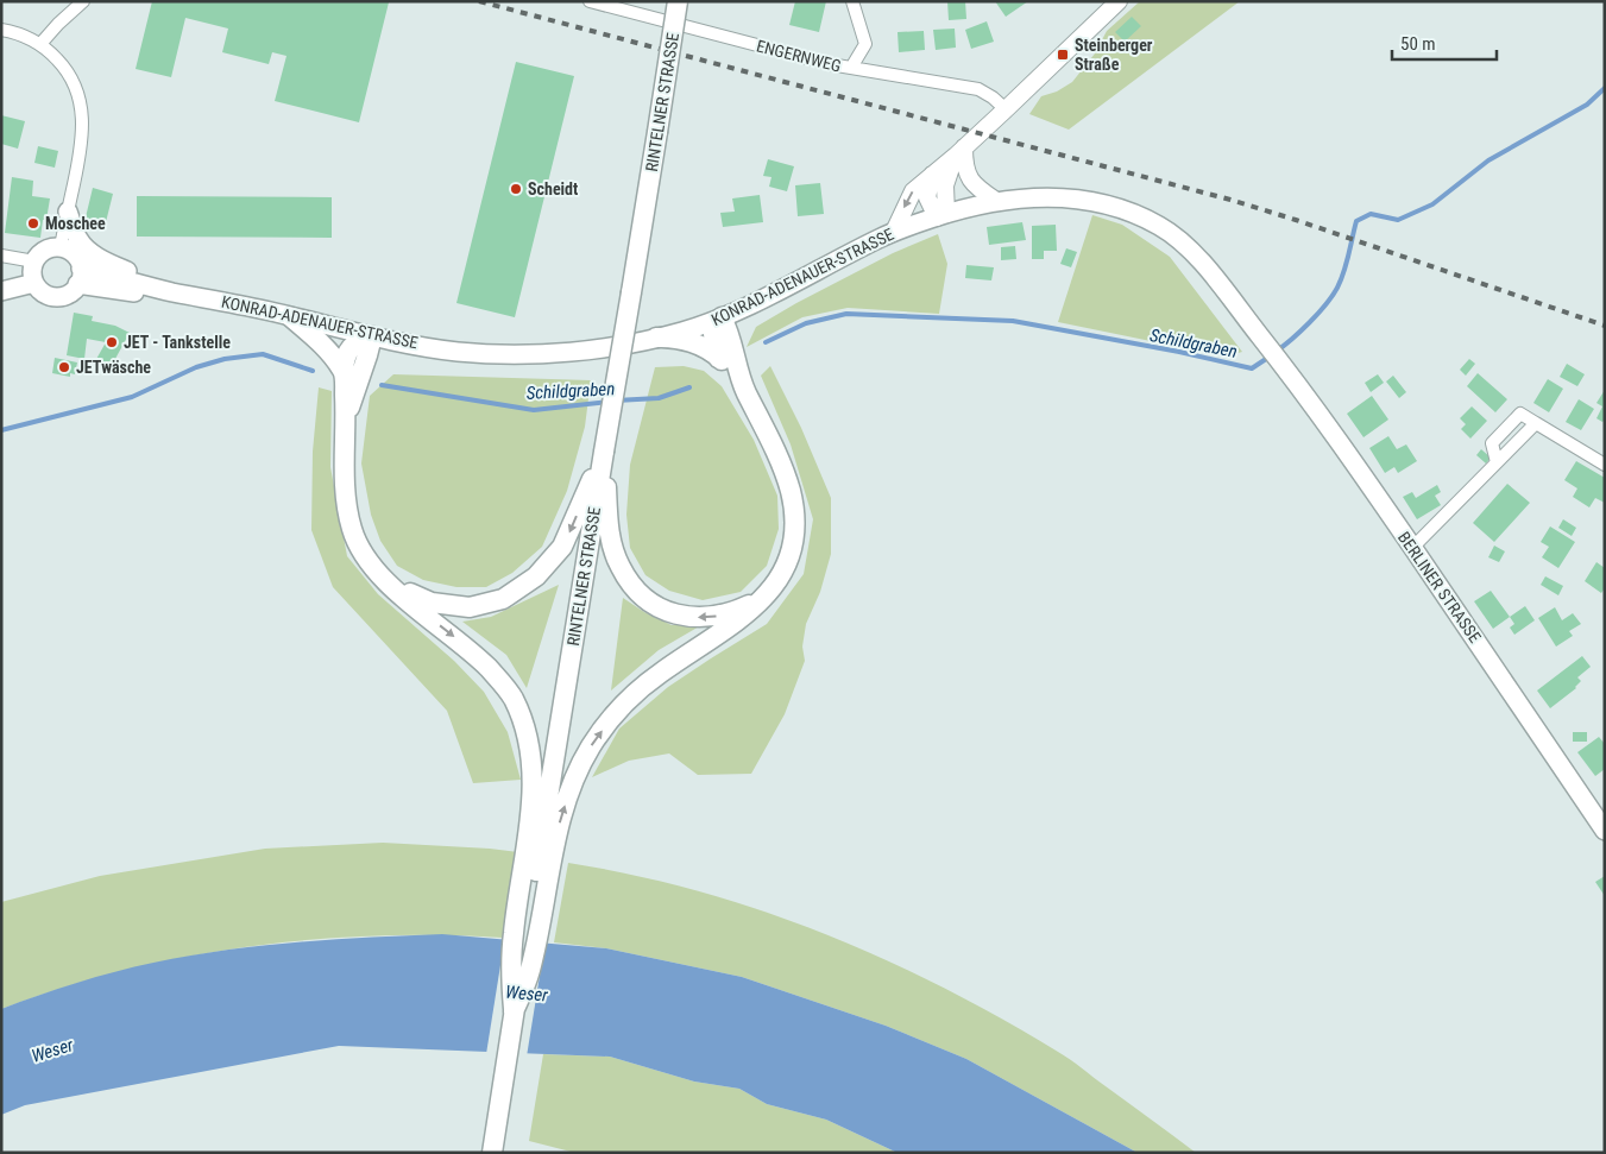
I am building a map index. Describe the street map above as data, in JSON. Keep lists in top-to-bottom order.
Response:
{
  "streets": {
    "main road": ["RINTELNER STRASSE", "KONRAD-ADENAUER-STRASSE", "BERLINER STRASSE"],
    "street": ["ENGERNWEG"]
  },
  "crossings": [
    ["KONRAD-ADENAUER-STRASSE", "BERLINER STRASSE"]
  ],
  "water": ["Schildgraben", "Weser"],
  "places": {
    "transit": ["Steinberger Straße"],
    "other": [
      "Scheidt",
      "Moschee",
      "JET - Tankstelle",
      "JETwäsche"
    ]
  },
  "scale_bar": "50 m"
}
